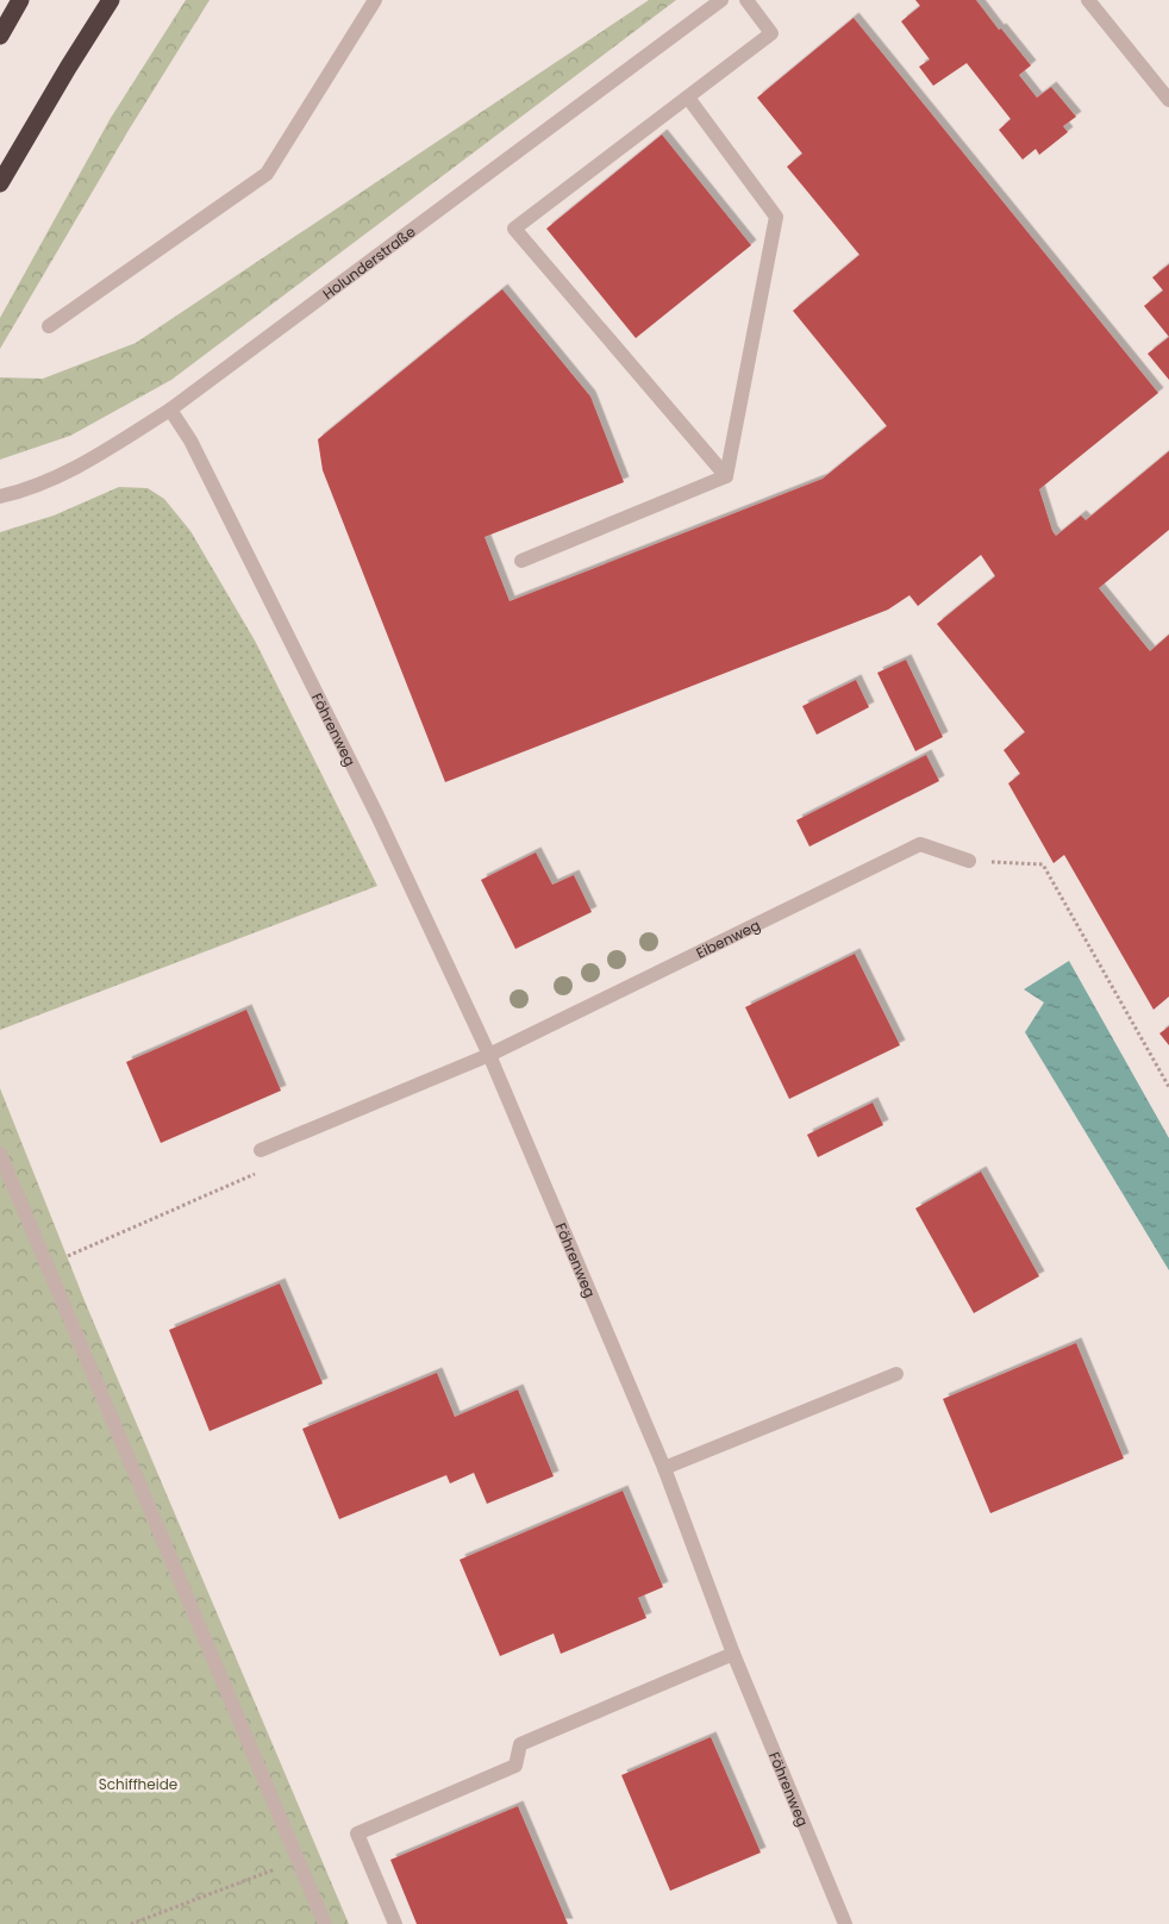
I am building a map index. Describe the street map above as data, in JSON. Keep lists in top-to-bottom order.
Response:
{
  "streets": {
    "street": ["Holunderstraße", "Föhrenweg", "Eibenweg"]
  },
  "crossings": [
    ["Holunderstraße", "Föhrenweg"],
    ["Föhrenweg", "Eibenweg"]
  ],
  "parks": ["Schiffheide"]
}
